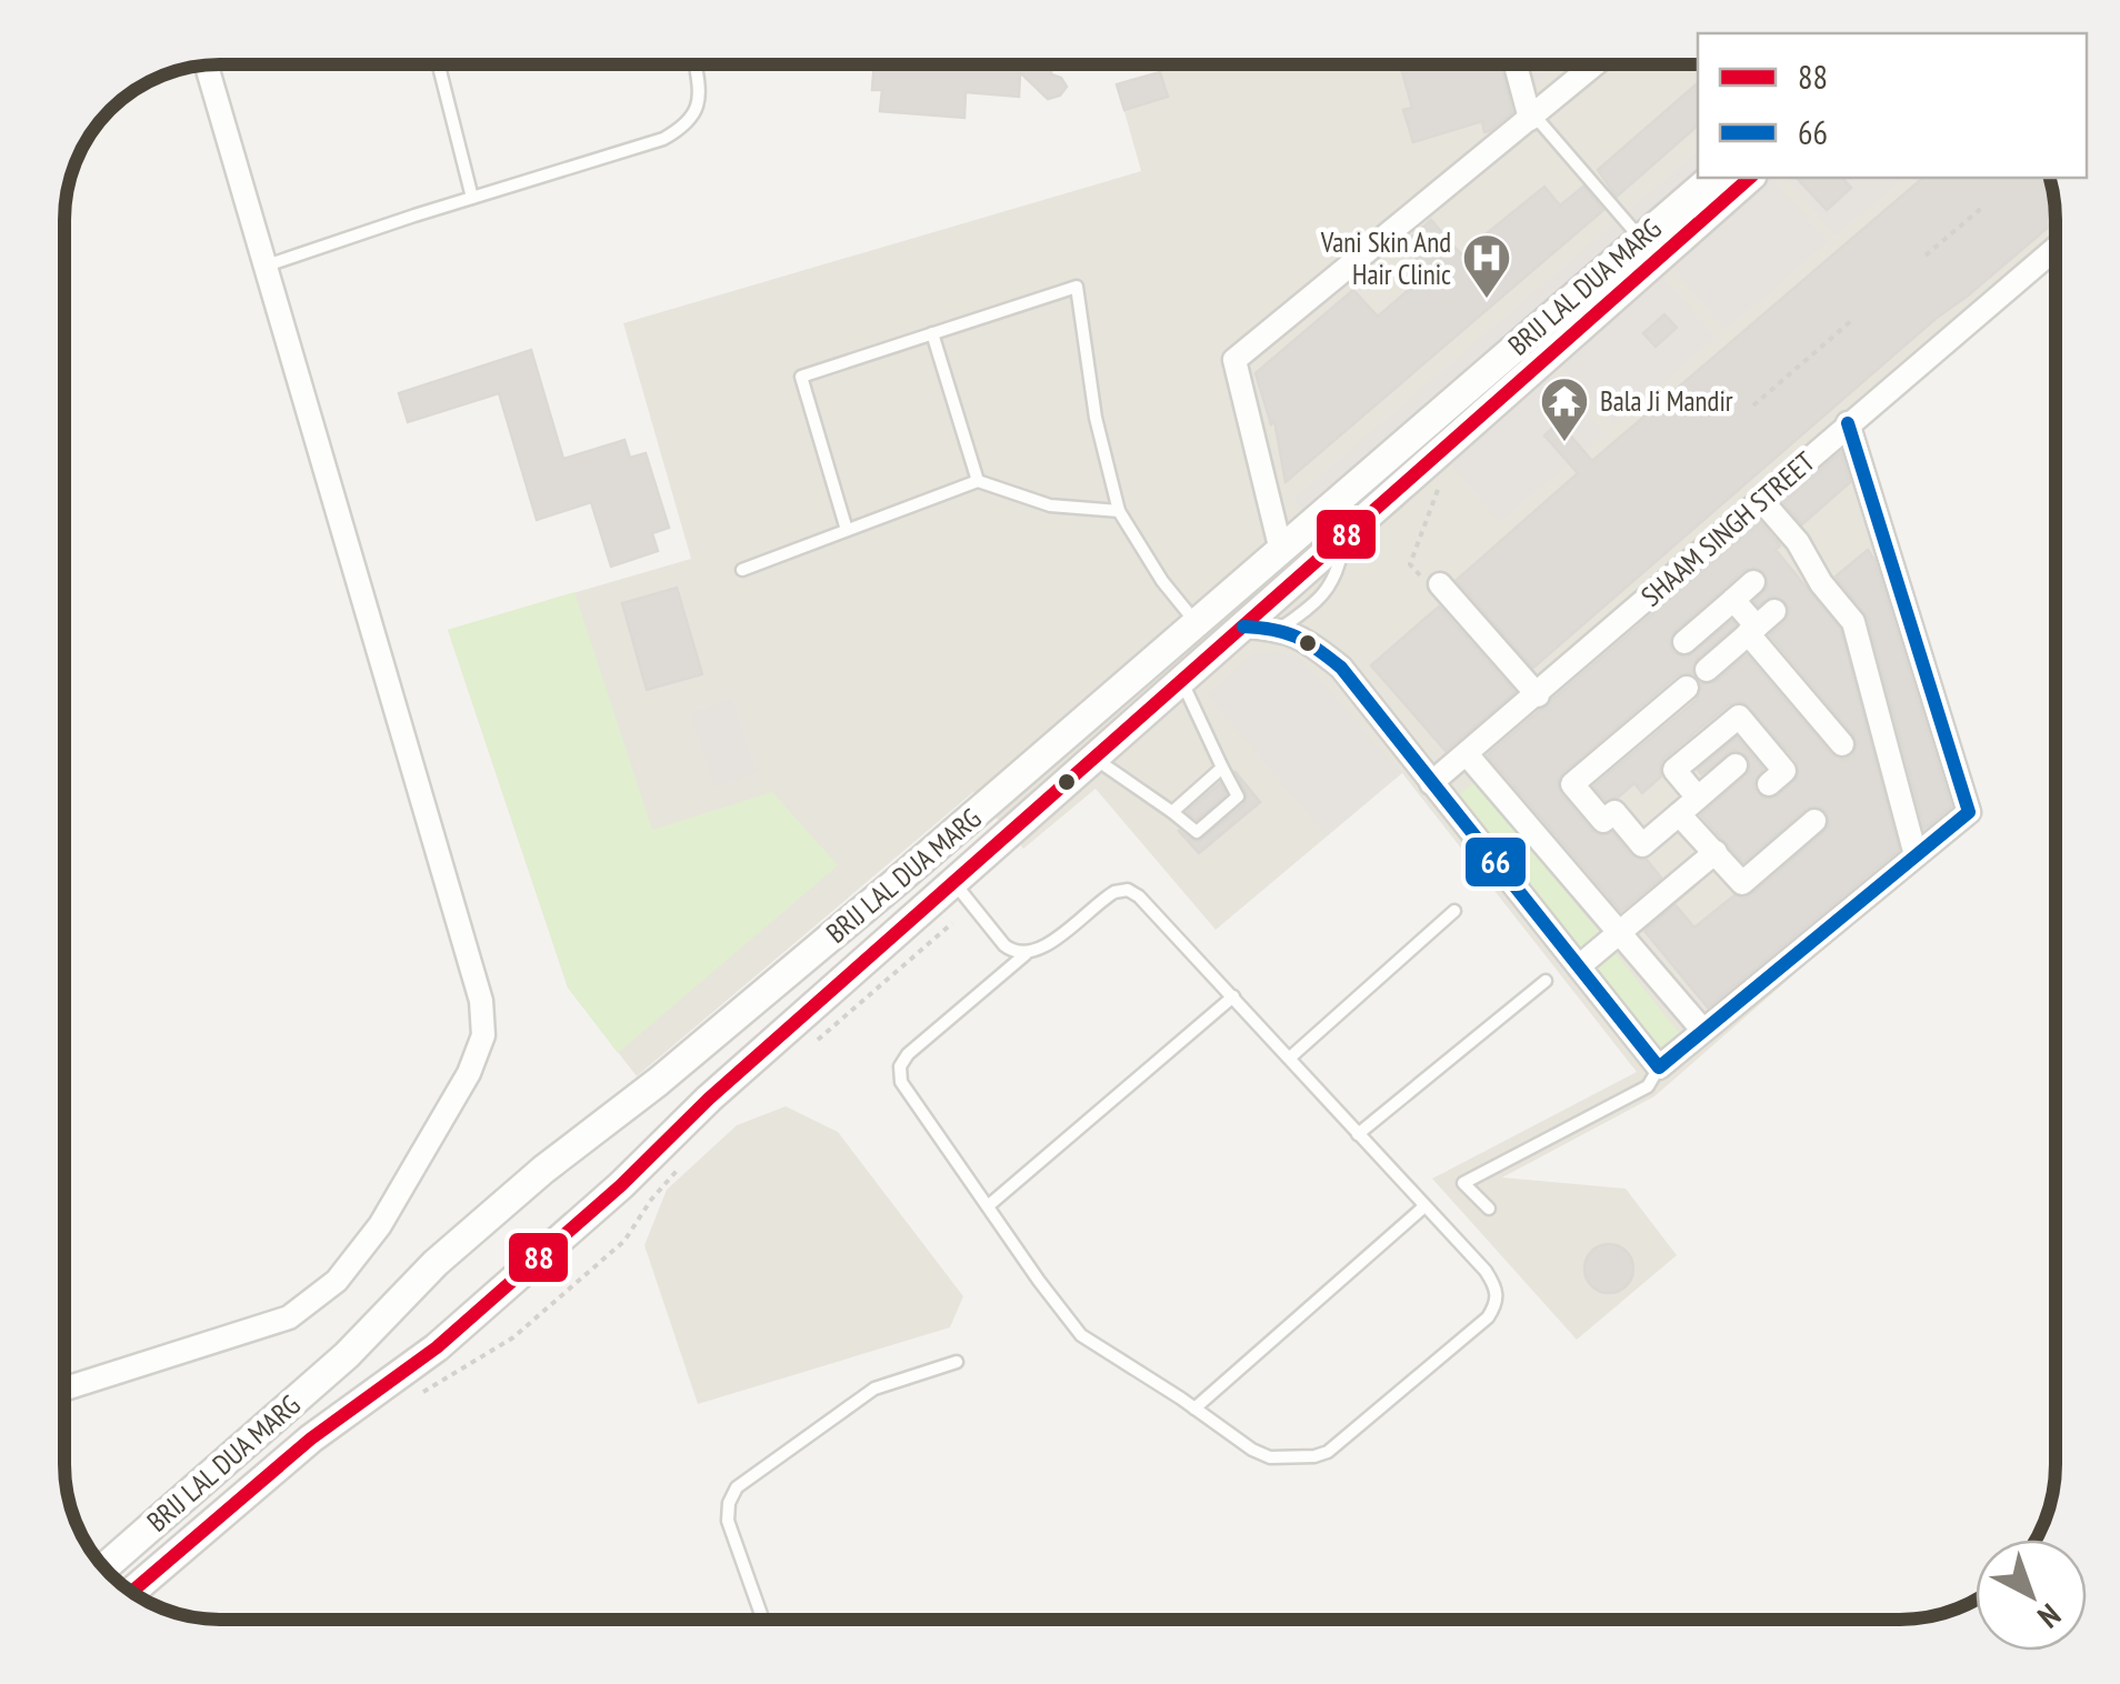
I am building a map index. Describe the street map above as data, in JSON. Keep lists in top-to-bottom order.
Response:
{
  "streets": {
    "street": ["BRIJ LAL DUA MARG", "SHAAM SINGH STREET"]
  },
  "places": {
    "hospital": ["Vani Skin And Hair Clinic"],
    "temple": ["Bala Ji Mandir"]
  },
  "lines": ["transit line 88", "transit line 66"],
  "legend": ["88", "66"],
  "north": "bottom right"
}
